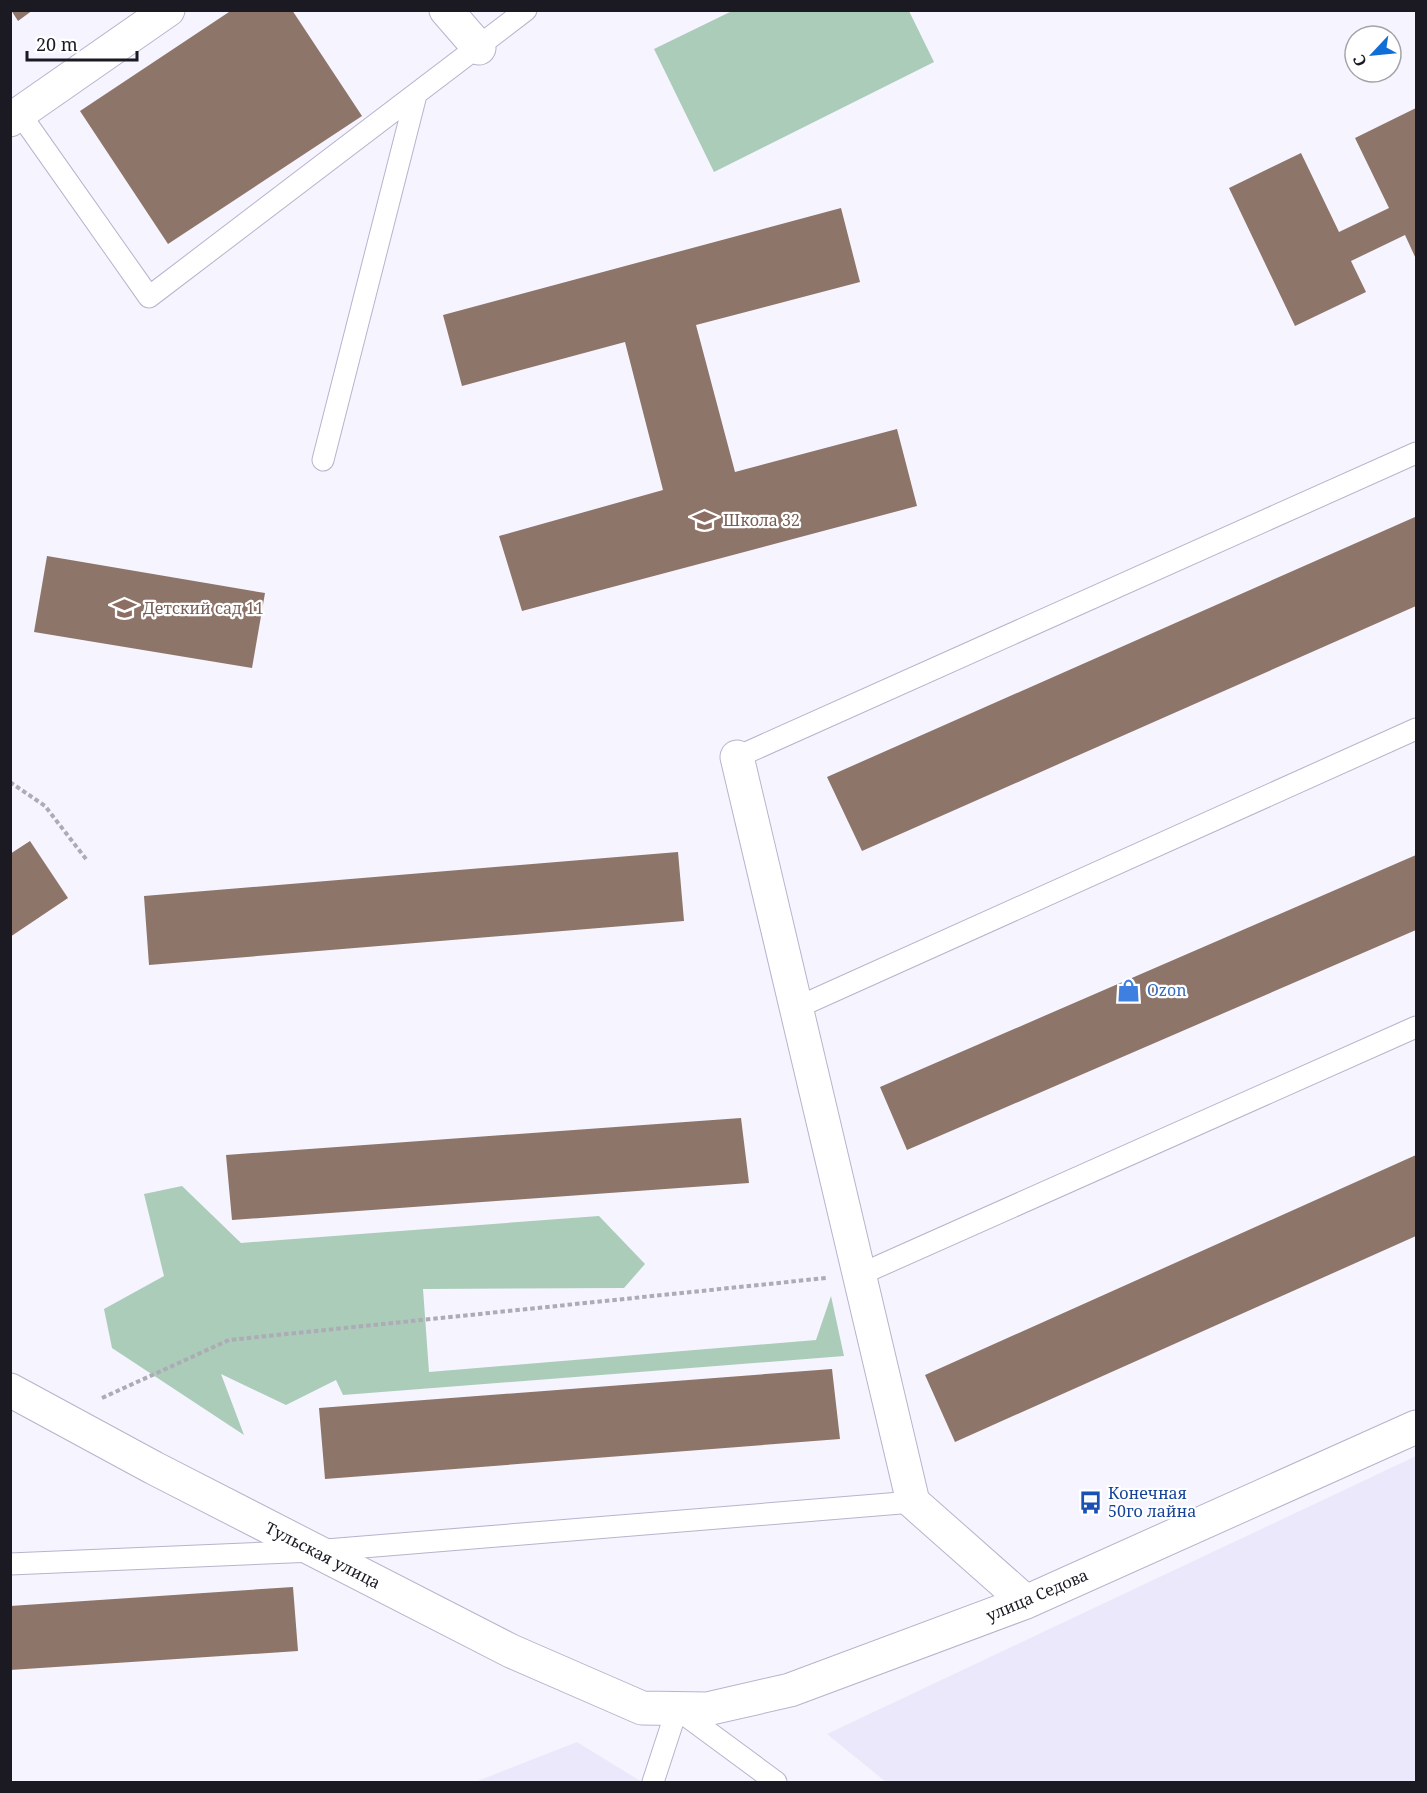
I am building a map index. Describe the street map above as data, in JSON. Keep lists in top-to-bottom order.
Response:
{
  "streets": {
    "street": ["Тульская улица", "улица Седова"]
  },
  "crossings": [
    ["Тульская улица", "улица Седова"]
  ],
  "places": {
    "school or university": ["Школа 32", "Детский сад 11"],
    "shop": ["Ozon"],
    "bus stop": ["Конечная 50го лайна"]
  },
  "scale_bar": "20 m",
  "north": "bottom left"
}
